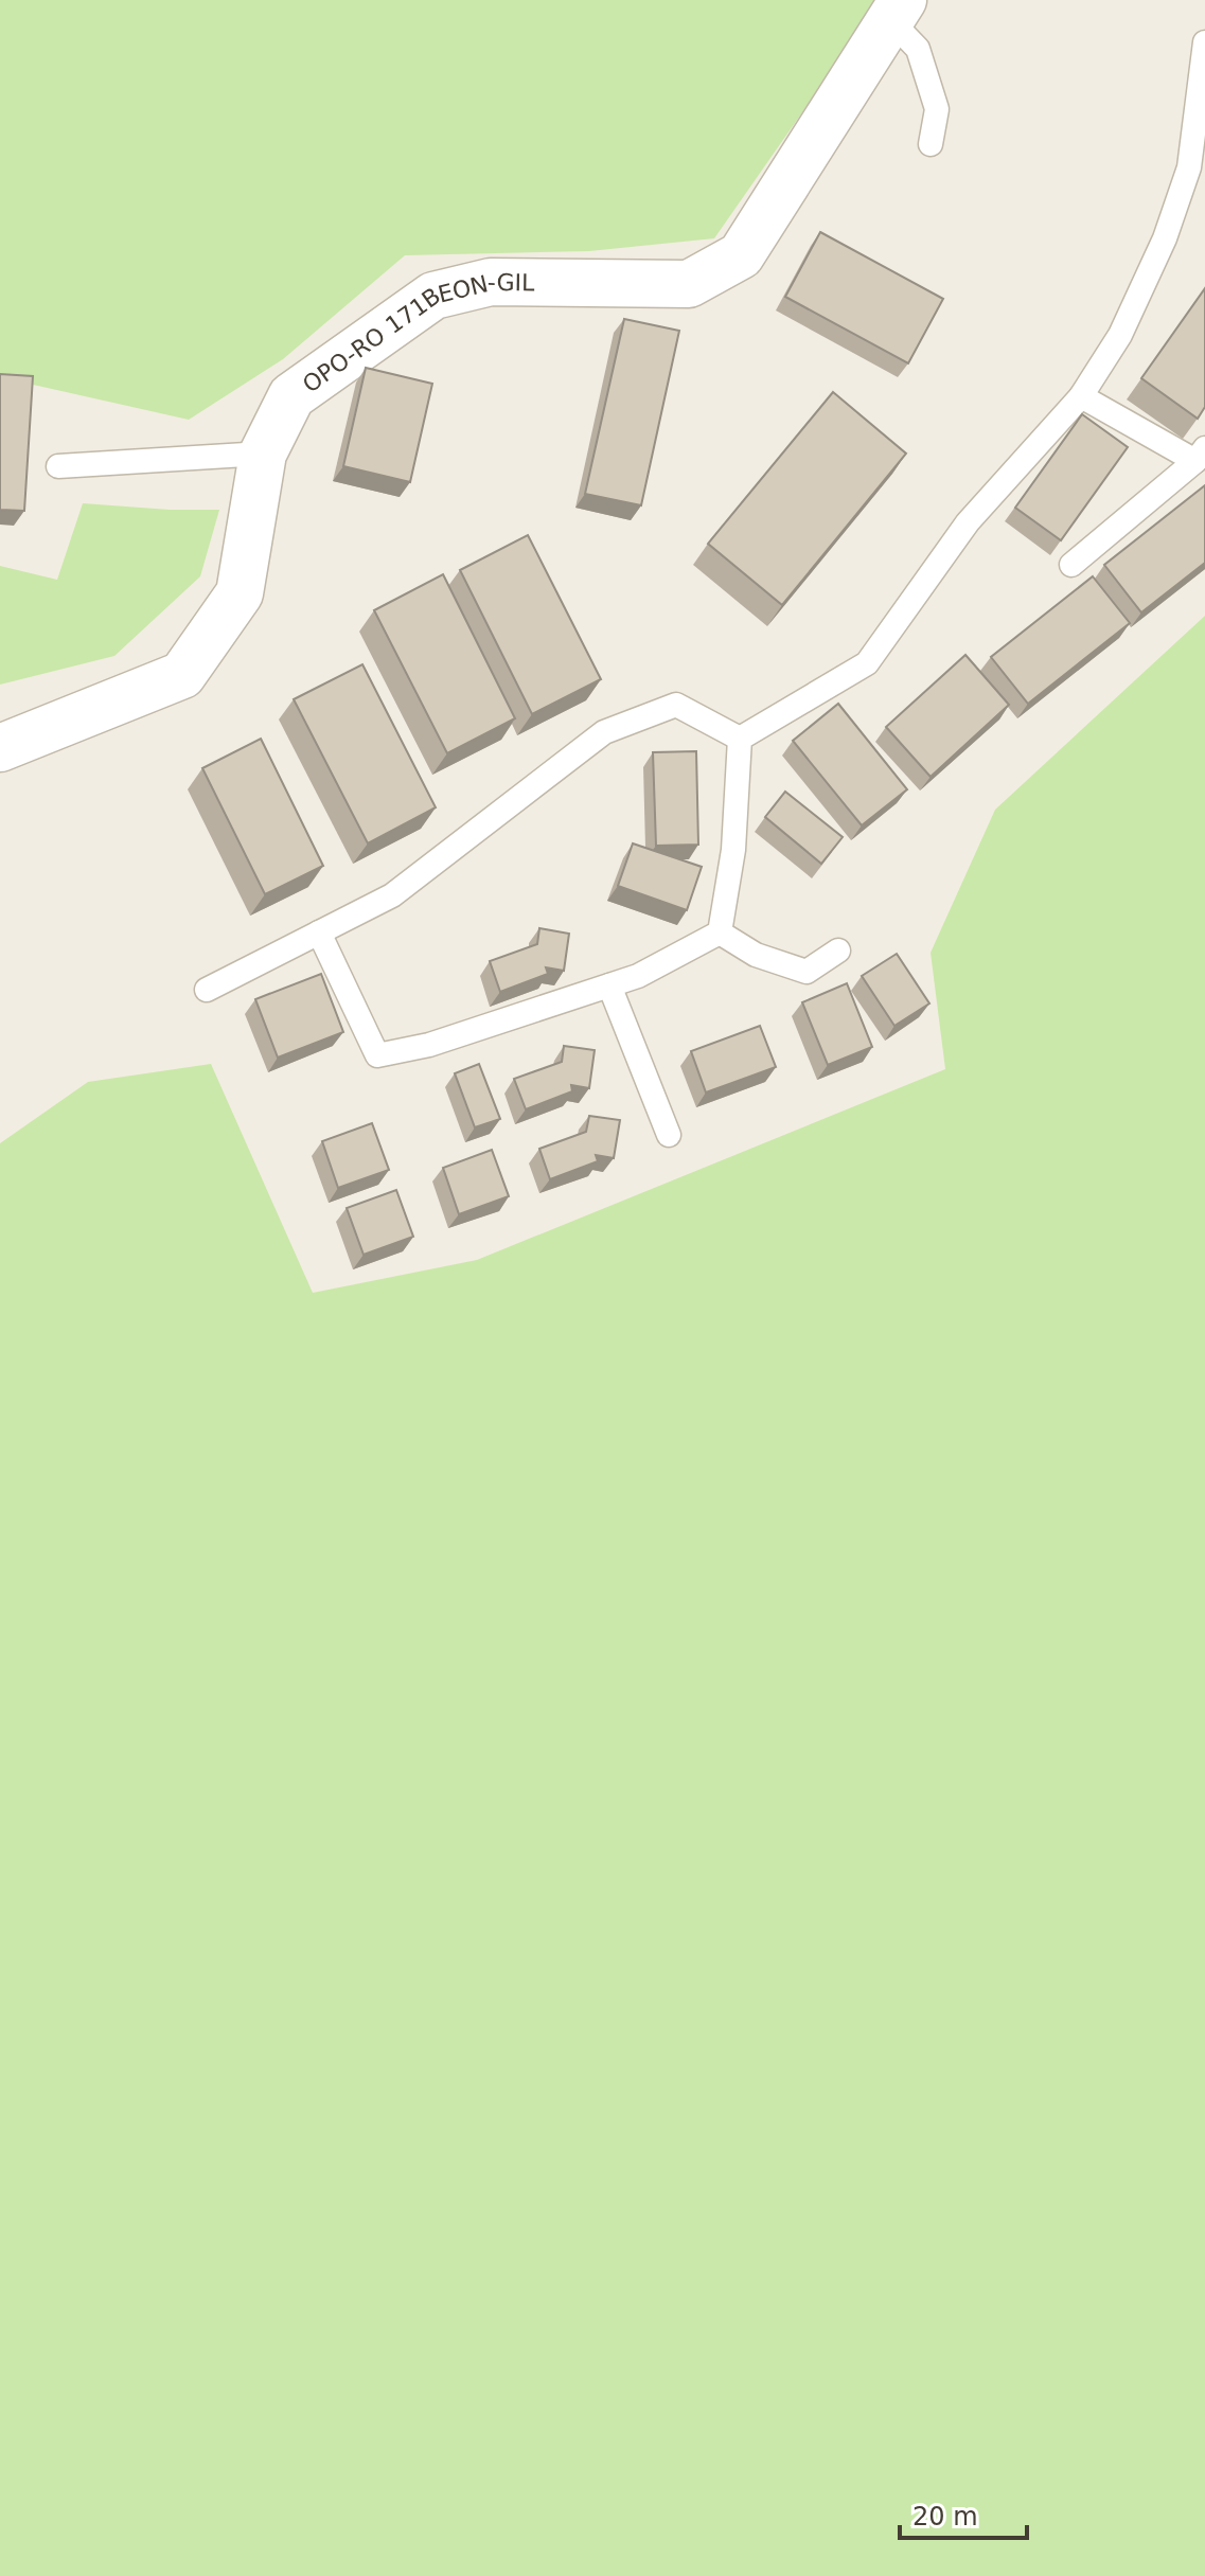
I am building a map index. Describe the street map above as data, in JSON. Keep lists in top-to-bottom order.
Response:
{
  "streets": {
    "street": ["OPO-RO 171BEON-GIL"]
  },
  "scale_bar": "20 m"
}
